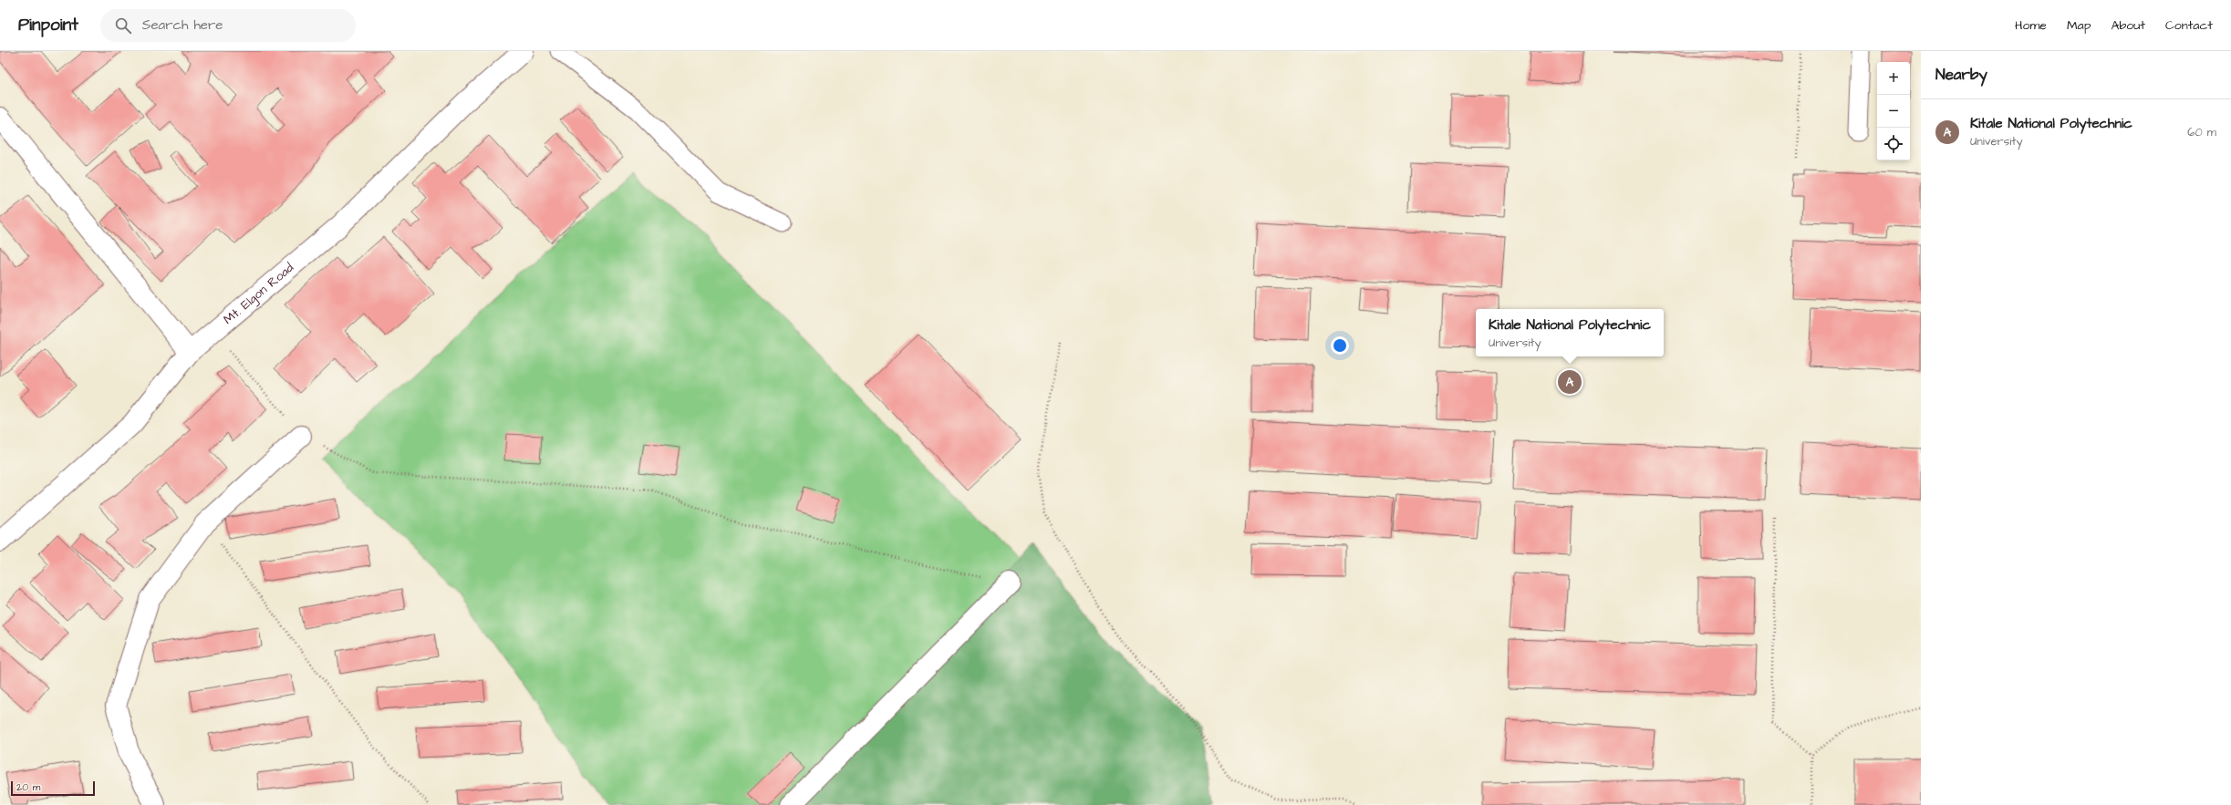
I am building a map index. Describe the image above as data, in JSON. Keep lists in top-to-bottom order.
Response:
{
  "streets": {
    "street": ["Mt. Elgon Road"]
  },
  "scale_bar": "20 m",
  "page": {
    "header": "Pinpoint",
    "search": "Search here",
    "nav": [
      "Home",
      "Map",
      "About",
      "Contact"
    ],
    "heading": "Nearby",
    "map_buttons": ["+", "−"],
    "list": [
      {
        "mark": "A",
        "name": "Kitale National Polytechnic",
        "note": "University",
        "value": "60 m"
      }
    ],
    "popup": ["Kitale National Polytechnic", "University"],
    "pins": "A",
    "scale": "20 m"
  }
}
